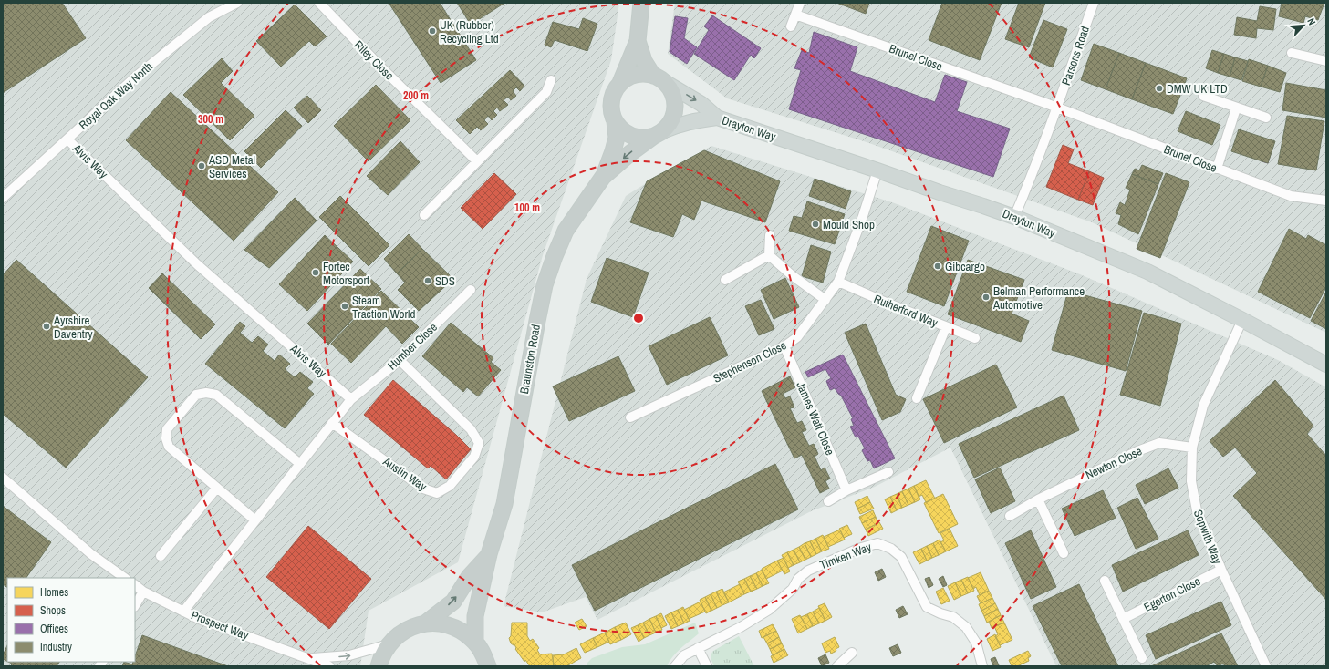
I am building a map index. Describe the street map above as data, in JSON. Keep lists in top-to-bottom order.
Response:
{
  "streets": {
    "highway": ["Braunston Road"],
    "main road": ["Drayton Way"],
    "street": [
      "Parsons Road",
      "Brunel Close",
      "Riley Close",
      "Royal Oak Way North",
      "Alvis Way",
      "Rutherford Way",
      "Humber Close",
      "Stephenson Close",
      "James Watt Close",
      "Newton Close",
      "Austin Way",
      "Sopwith Way",
      "Timken Way",
      "Egerton Close",
      "Prospect Way"
    ]
  },
  "crossings": [
    ["Parsons Road", "Brunel Close"],
    ["Royal Oak Way North", "Alvis Way"],
    ["Drayton Way", "Braunston Road"],
    ["Drayton Way", "Stephenson Close"],
    ["Drayton Way", "Sopwith Way"],
    ["Alvis Way", "Humber Close"],
    ["Rutherford Way", "Stephenson Close"],
    ["Humber Close", "Austin Way"],
    ["Stephenson Close", "James Watt Close"],
    ["Newton Close", "Sopwith Way"],
    ["Sopwith Way", "Egerton Close"]
  ],
  "places": [
    "UK (Rubber) Recycling Ltd",
    "DMW UK LTD",
    "ASD Metal Services",
    "Mould Shop",
    "Gibcargo",
    "Fortec Motorsport",
    "SDS",
    "Belman Performance Automotive",
    "Steam Traction World",
    "Ayrshire Daventry"
  ],
  "legend": [
    "Homes",
    "Shops",
    "Offices",
    "Industry"
  ],
  "north": "top right",
  "rings": ["200 m", "300 m", "100 m"]
}
